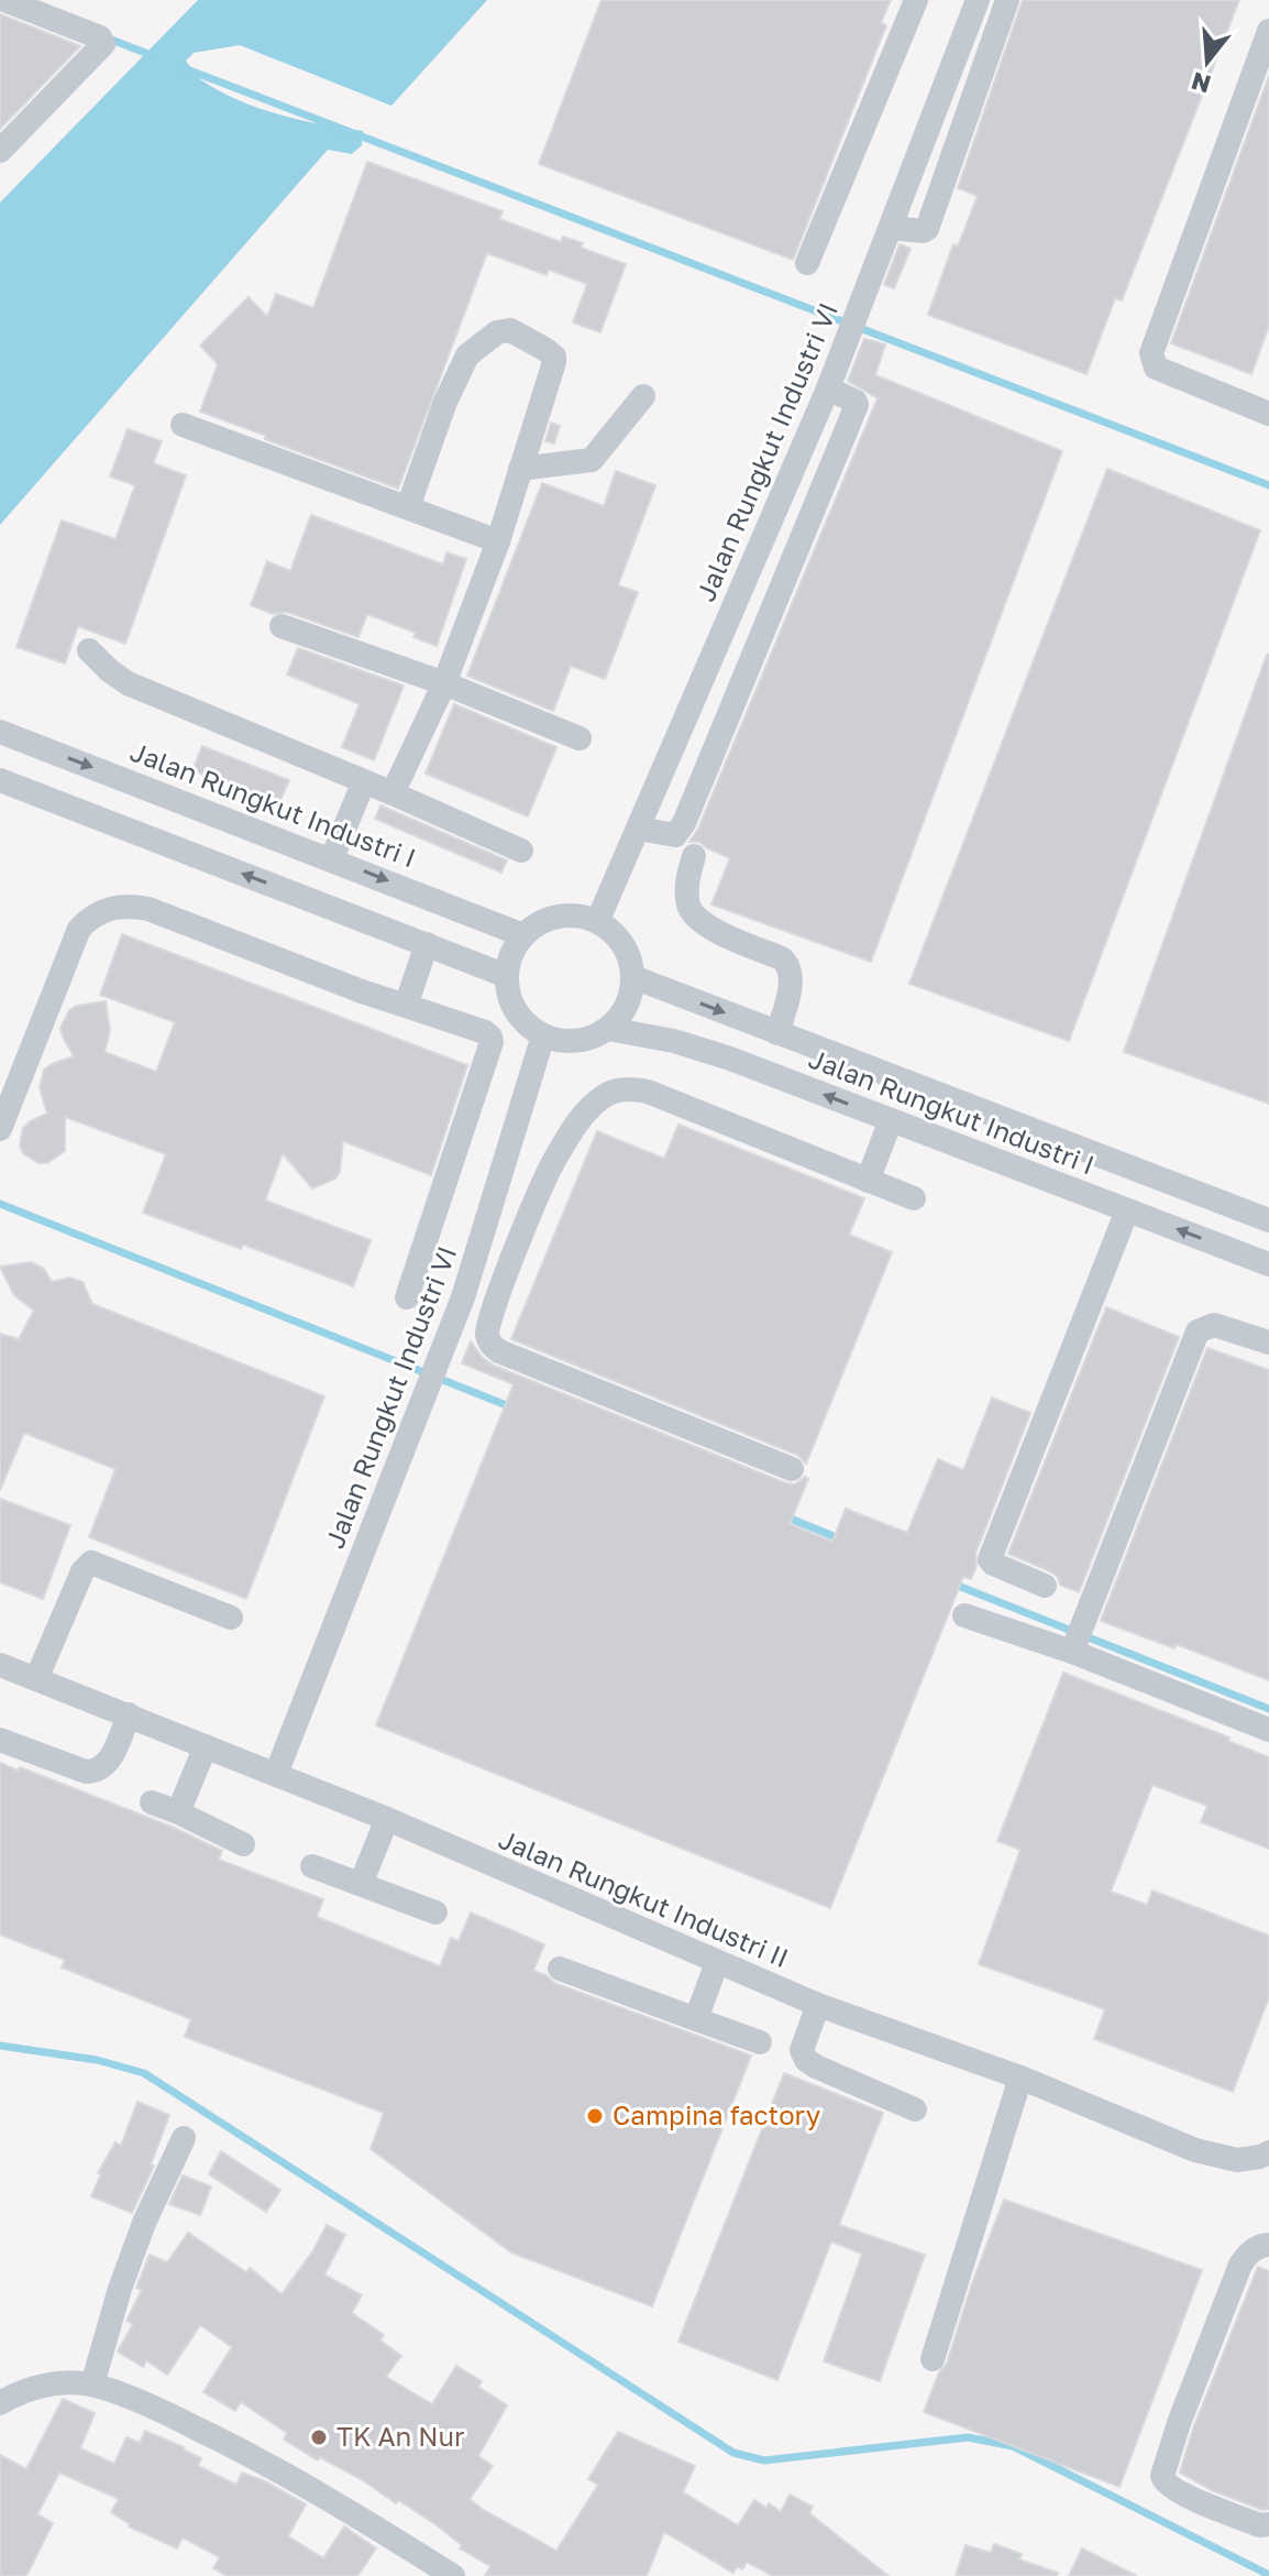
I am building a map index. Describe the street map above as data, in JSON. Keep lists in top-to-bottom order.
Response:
{
  "streets": {
    "street": ["Jalan Rungkut Industri VI", "Jalan Rungkut Industri I", "Jalan Rungkut Industri II"]
  },
  "crossings": [
    ["Jalan Rungkut Industri VI", "Jalan Rungkut Industri I"],
    ["Jalan Rungkut Industri VI", "Jalan Rungkut Industri II"]
  ],
  "places": ["Campina factory", "TK An Nur"],
  "north": "bottom"
}
